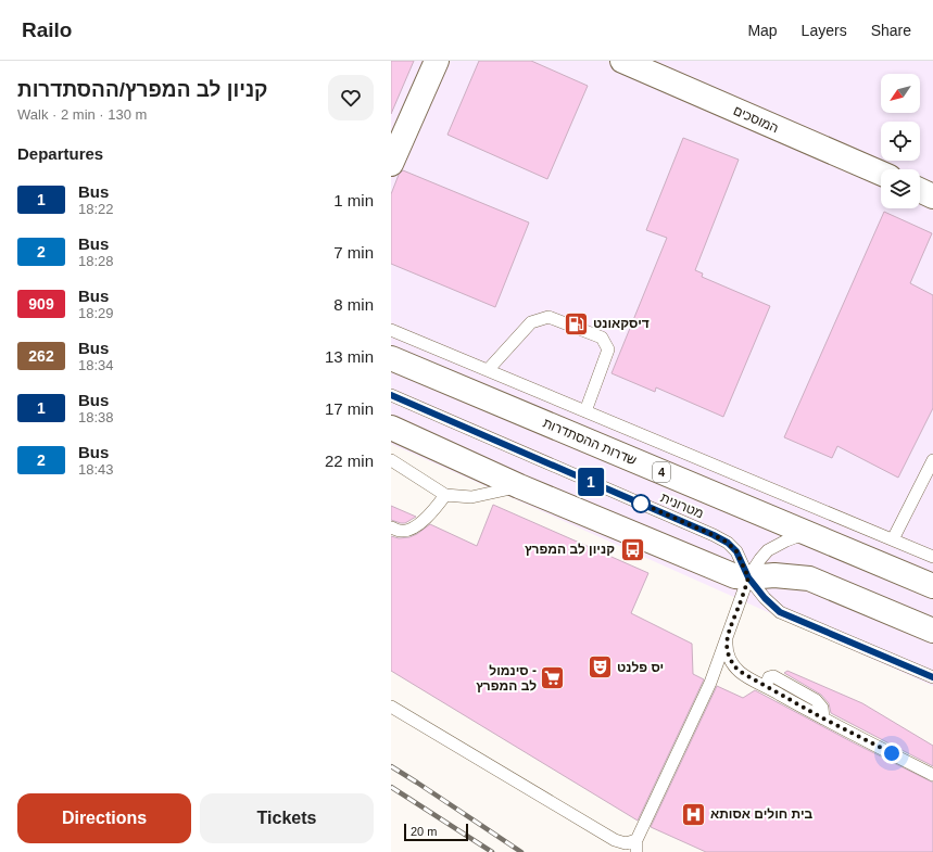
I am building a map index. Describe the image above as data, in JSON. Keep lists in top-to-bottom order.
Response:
{
  "streets": {
    "main road": ["המוסכים", "שדרות ההסתדרות", "4"],
    "lane": ["מטרונית"]
  },
  "places": {
    "fuel station": ["דיסקאונט"],
    "bus stop": ["קניון לב המפרץ"],
    "theatre": ["יס פלנט"],
    "supermarket": ["סינמול - לב המפרץ"],
    "hospital": ["בית חולים אסותא"]
  },
  "lines": ["bus line 1"],
  "scale_bar": "20 m",
  "north": "bottom left",
  "page": {
    "header": "Railo",
    "nav": ["Map", "Layers", "Share"],
    "heading": [
      ["קניון לב המפרץ/ההסתדרות", "Walk · 2 min · 130 m"],
      "Departures"
    ],
    "on_map": "1",
    "list": [
      {
        "mark": "1",
        "name": "Bus",
        "note": "18:22",
        "value": "1 min"
      },
      {
        "mark": "2",
        "name": "Bus",
        "note": "18:28",
        "value": "7 min"
      },
      {
        "mark": "909",
        "name": "Bus",
        "note": "18:29",
        "value": "8 min"
      },
      {
        "mark": "262",
        "name": "Bus",
        "note": "18:34",
        "value": "13 min"
      },
      {
        "mark": "1",
        "name": "Bus",
        "note": "18:38",
        "value": "17 min"
      },
      {
        "mark": "2",
        "name": "Bus",
        "note": "18:43",
        "value": "22 min"
      }
    ],
    "buttons": ["Directions", "Tickets"],
    "scale": "20 m"
  }
}
